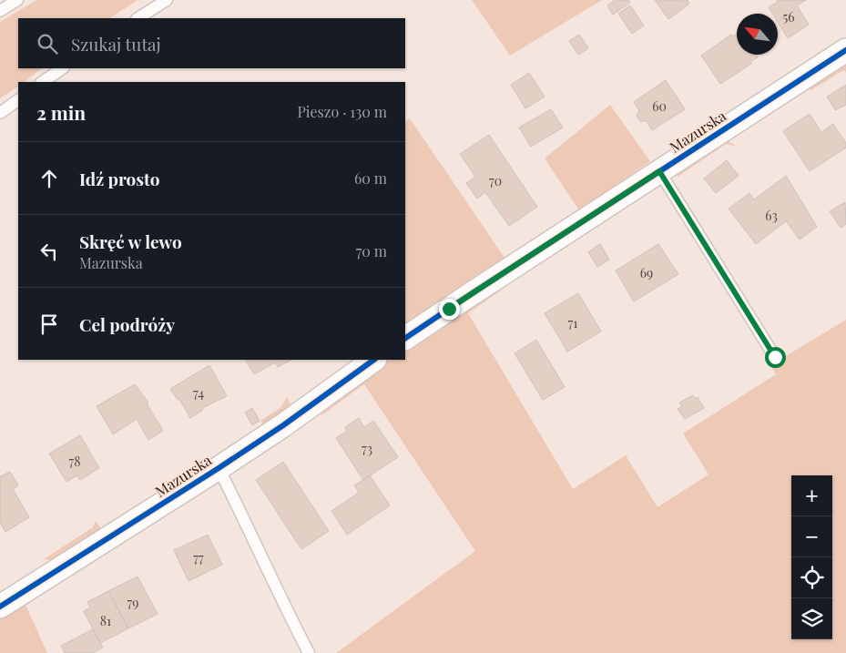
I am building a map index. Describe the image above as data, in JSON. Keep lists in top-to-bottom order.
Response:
{
  "streets": {
    "street": ["Mazurska"]
  },
  "house_numbers": [
    "56",
    "60",
    "70",
    "63",
    "69",
    "71",
    "74",
    "73",
    "78",
    "77",
    "79",
    "81"
  ],
  "north": "top left",
  "page": {
    "search": "Szukaj tutaj",
    "heading": ["2 min", "Pieszo · 130 m"],
    "list": [
      ["Idź prosto", "60 m"],
      ["Skręć w lewo", "Mazurska", "70 m"],
      "Cel podróży"
    ],
    "map_buttons": ["+", "−"]
  }
}
